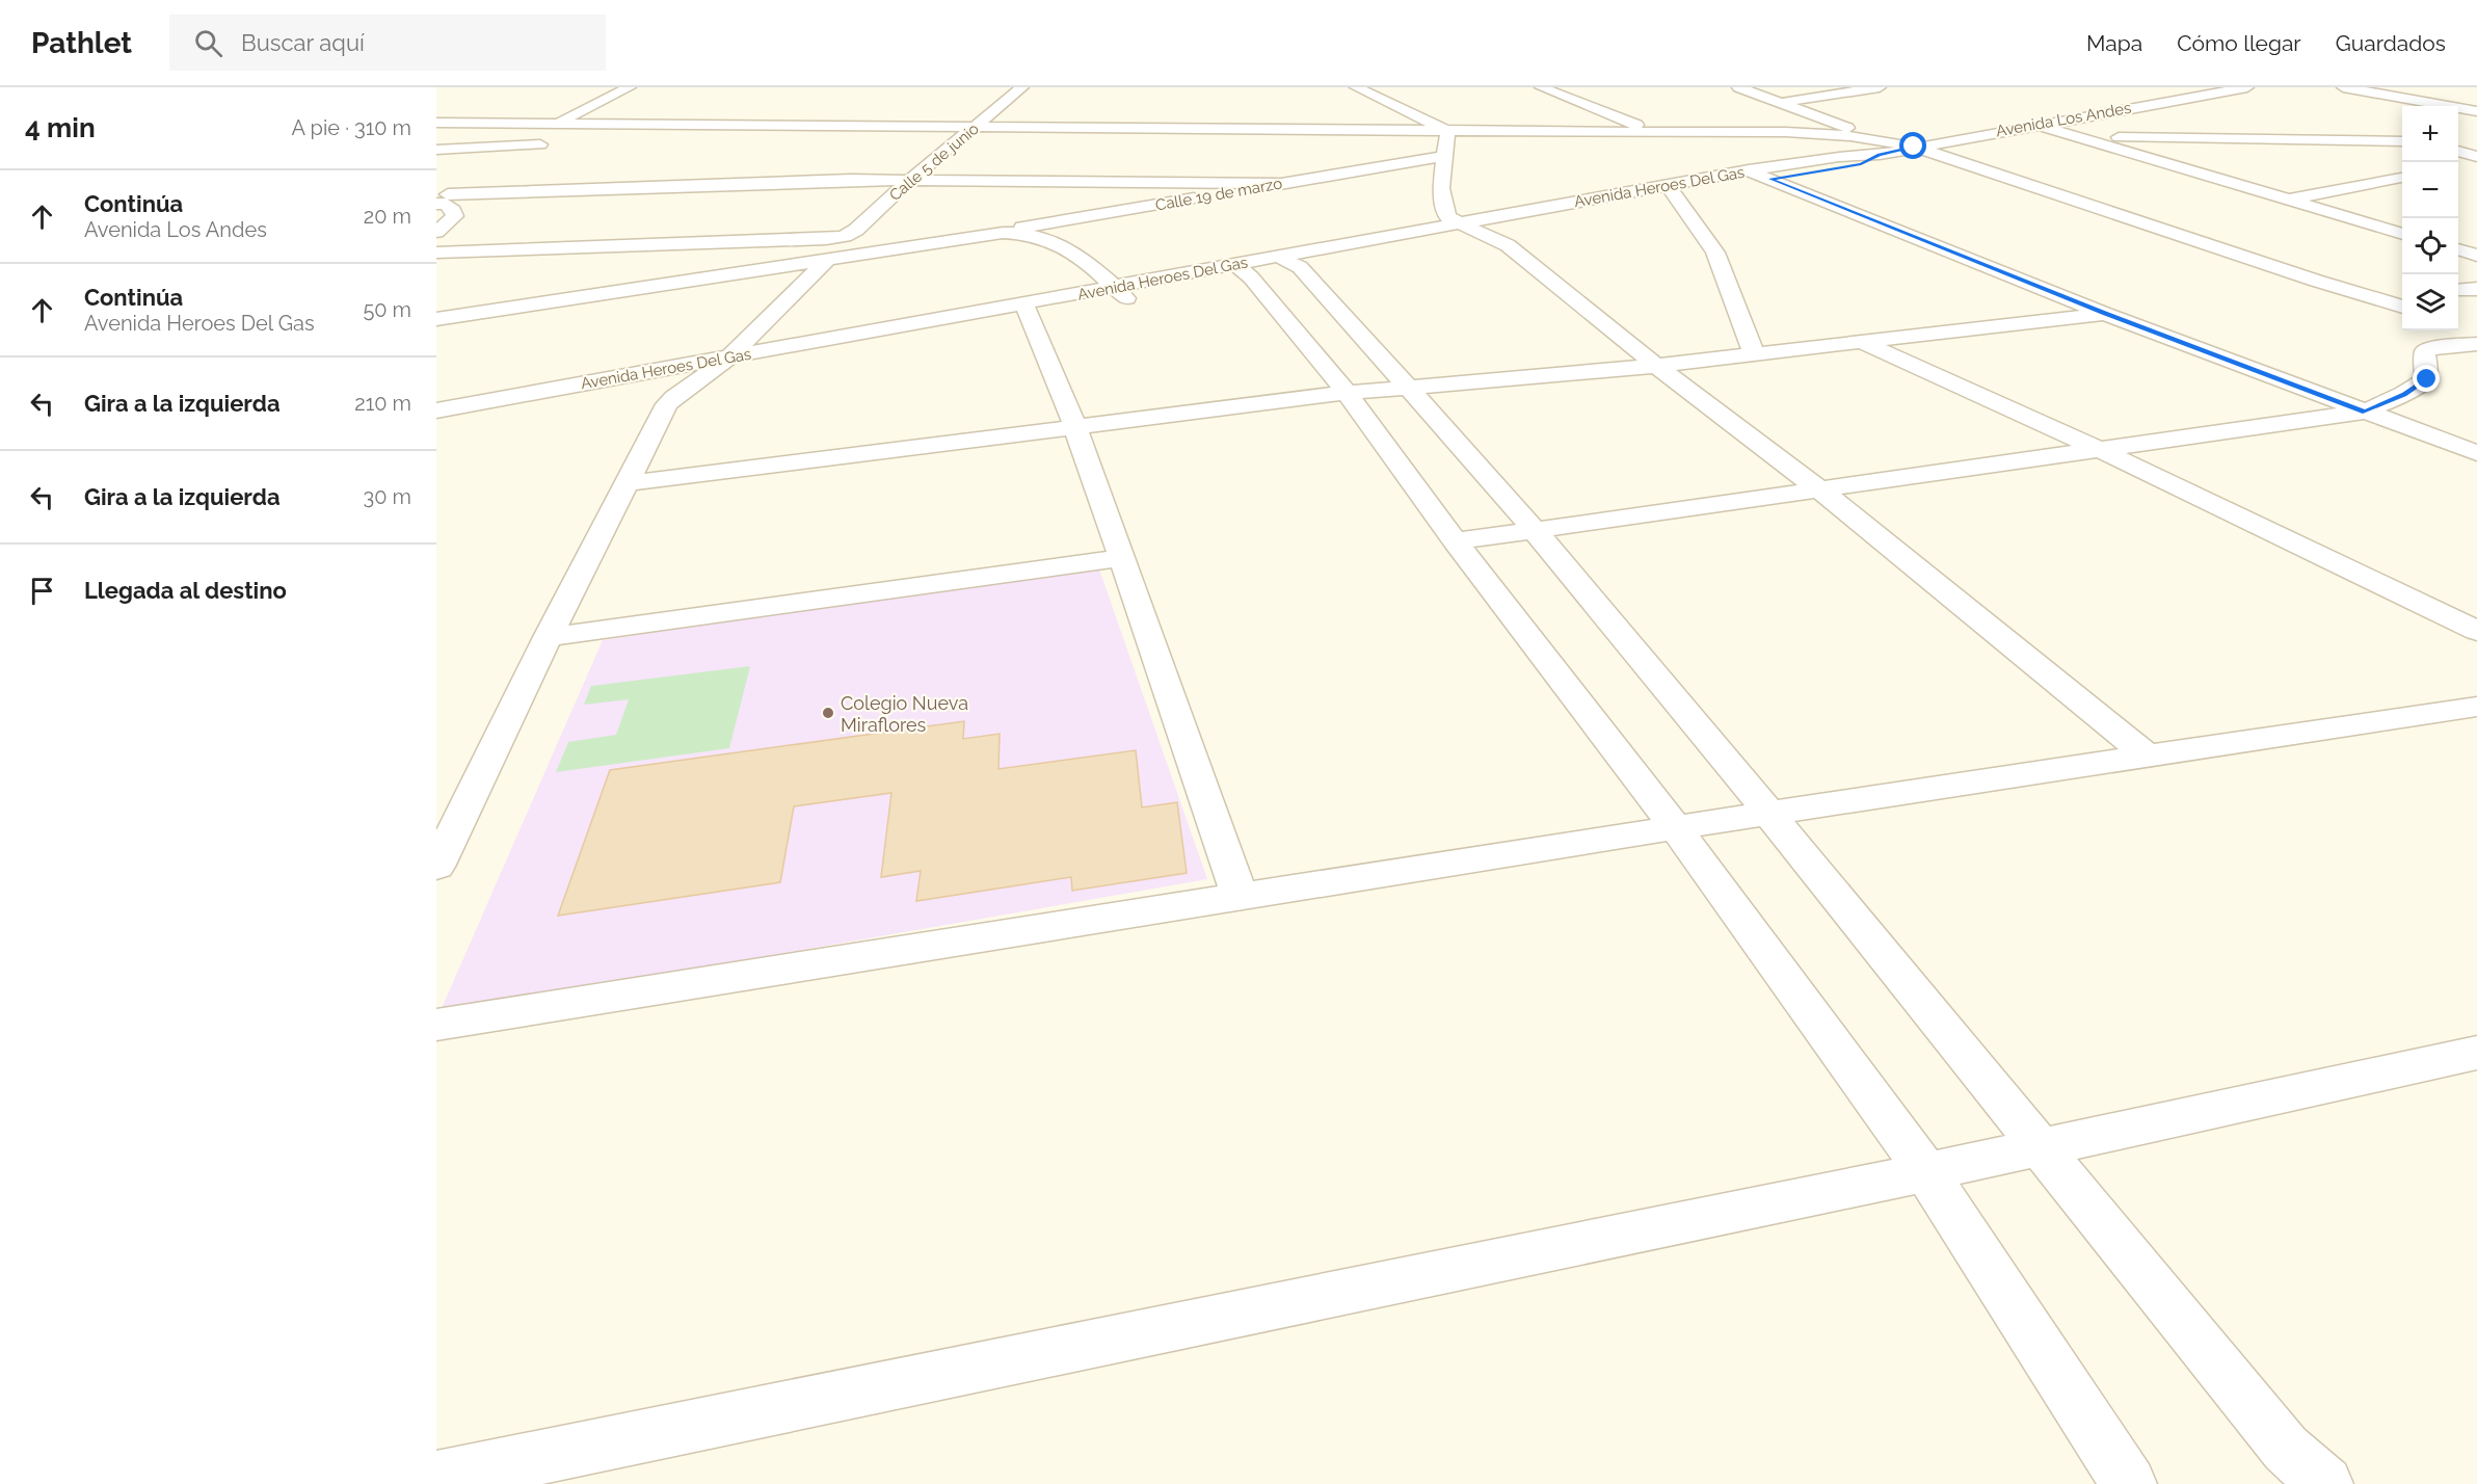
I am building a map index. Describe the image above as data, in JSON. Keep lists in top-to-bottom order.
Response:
{
  "streets": {
    "street": [
      "Avenida Los Andes",
      "Calle 5 de junio",
      "Avenida Heroes Del Gas",
      "Calle 19 de marzo"
    ]
  },
  "crossings": [
    ["Avenida Los Andes", "Avenida Heroes Del Gas"]
  ],
  "places": ["Colegio Nueva Miraflores"],
  "page": {
    "header": "Pathlet",
    "search": "Buscar aquí",
    "nav": ["Mapa", "Cómo llegar", "Guardados"],
    "heading": ["4 min", "A pie · 310 m"],
    "map_buttons": ["+", "−"],
    "list": [
      ["Continúa", "Avenida Los Andes", "20 m"],
      ["Continúa", "Avenida Heroes Del Gas", "50 m"],
      ["Gira a la izquierda", "210 m"],
      ["Gira a la izquierda", "30 m"],
      "Llegada al destino"
    ]
  }
}
